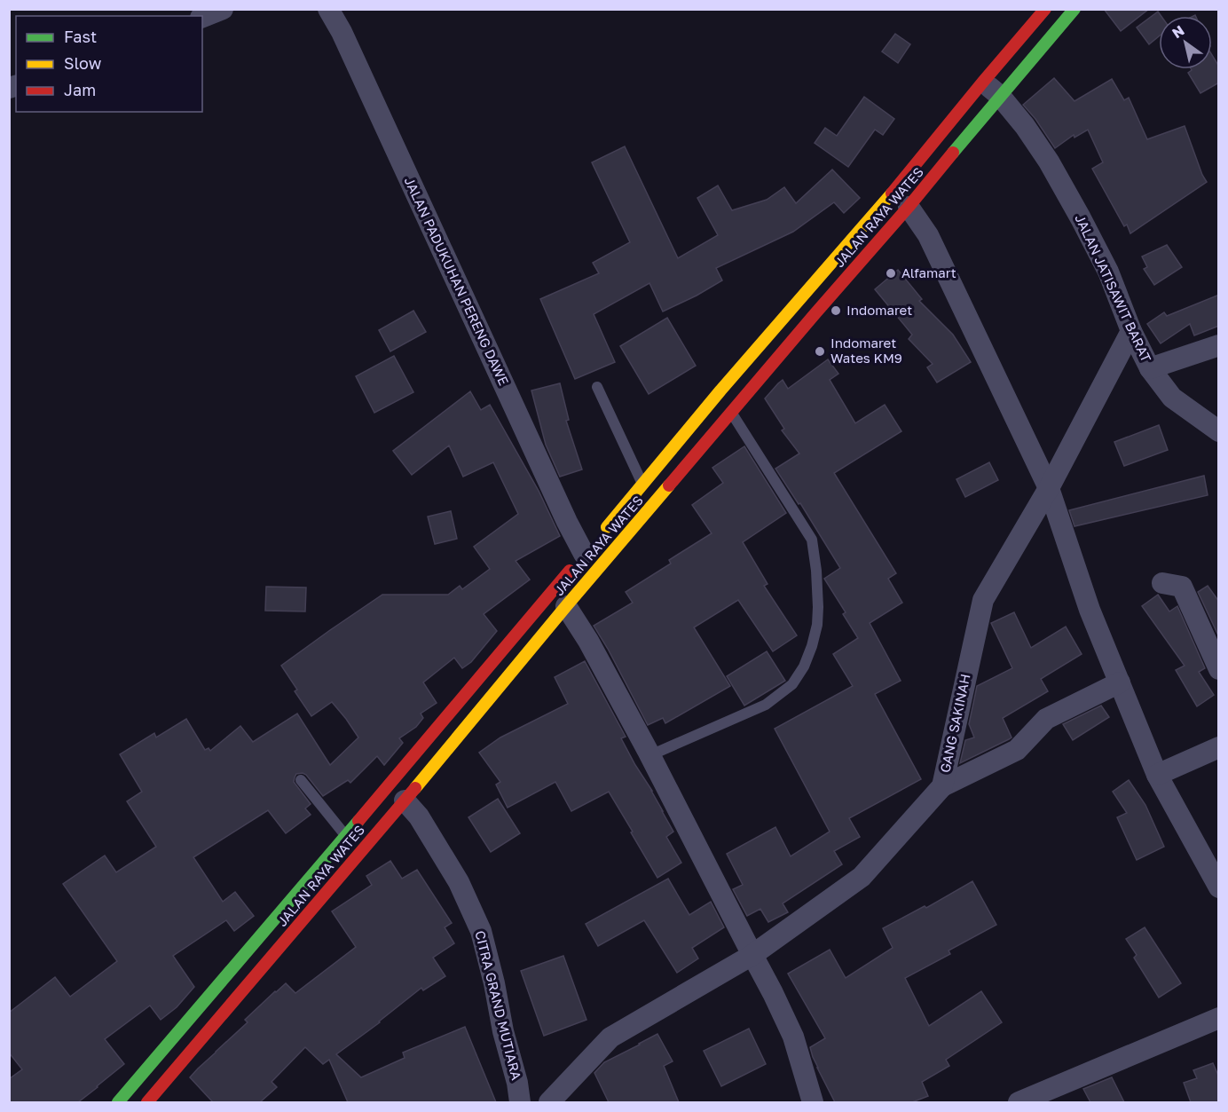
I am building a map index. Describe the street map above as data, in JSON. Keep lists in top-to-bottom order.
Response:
{
  "streets": {
    "highway": ["JALAN RAYA WATES"],
    "street": [
      "JALAN PADUKUHAN PERENG DAWE",
      "JALAN JATISAWIT BARAT",
      "GANG SAKINAH",
      "CITRA GRAND MUTIARA"
    ]
  },
  "crossings": [
    ["JALAN RAYA WATES", "JALAN PADUKUHAN PERENG DAWE"],
    ["JALAN RAYA WATES", "JALAN JATISAWIT BARAT"],
    ["JALAN RAYA WATES", "CITRA GRAND MUTIARA"],
    ["JALAN JATISAWIT BARAT", "GANG SAKINAH"]
  ],
  "places": ["Alfamart", "Indomaret", "Indomaret Wates KM9"],
  "legend": ["Fast", "Slow", "Jam"],
  "north": "top left"
}
